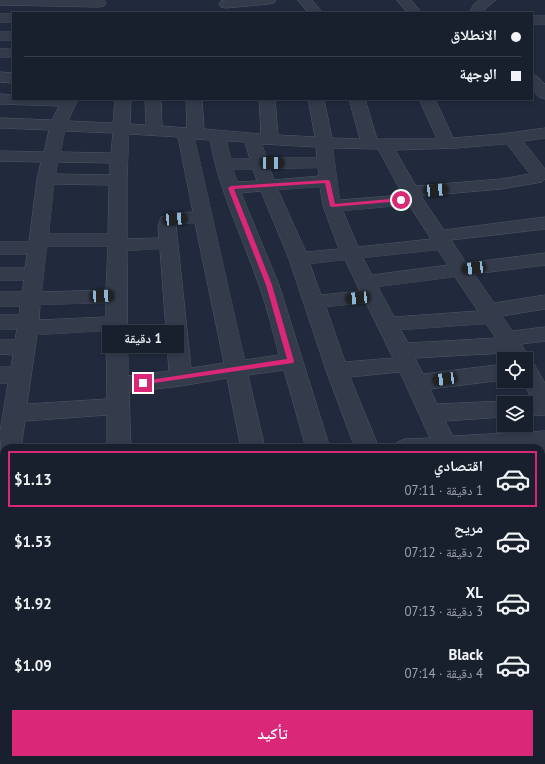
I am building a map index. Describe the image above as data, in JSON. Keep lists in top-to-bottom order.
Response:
{
  "page": {
    "banner": ["الانطلاق", "الوجهة"],
    "bubble": "1 دقيقة",
    "list": [
      {
        "name": "اقتصادي",
        "note": "1 دقيقة · 07:11",
        "value": "$1.13"
      },
      {
        "name": "مريح",
        "note": "2 دقيقة · 07:12",
        "value": "$1.53"
      },
      {
        "name": "XL",
        "note": "3 دقيقة · 07:13",
        "value": "$1.92"
      },
      {
        "name": "Black",
        "note": "4 دقيقة · 07:14",
        "value": "$1.09"
      }
    ],
    "buttons": "تأكيد"
  }
}
